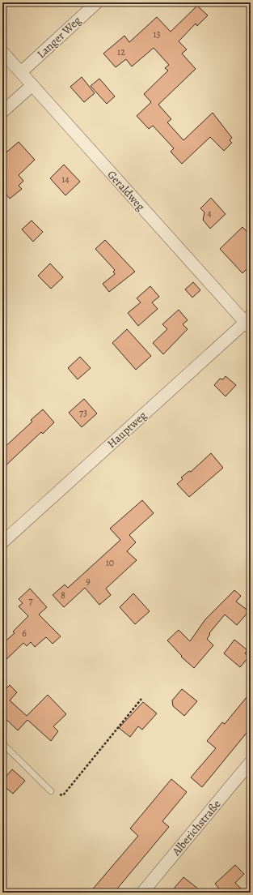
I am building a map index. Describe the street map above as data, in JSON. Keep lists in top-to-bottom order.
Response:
{
  "streets": {
    "street": [
      "Langer Weg",
      "Geraldweg",
      "Hauptweg",
      "Alberichstraße"
    ]
  },
  "crossings": [
    ["Langer Weg", "Geraldweg"],
    ["Geraldweg", "Hauptweg"]
  ],
  "house_numbers": [
    "13",
    "12",
    "14",
    "4",
    "73",
    "10",
    "9",
    "8",
    "7",
    "6"
  ]
}
